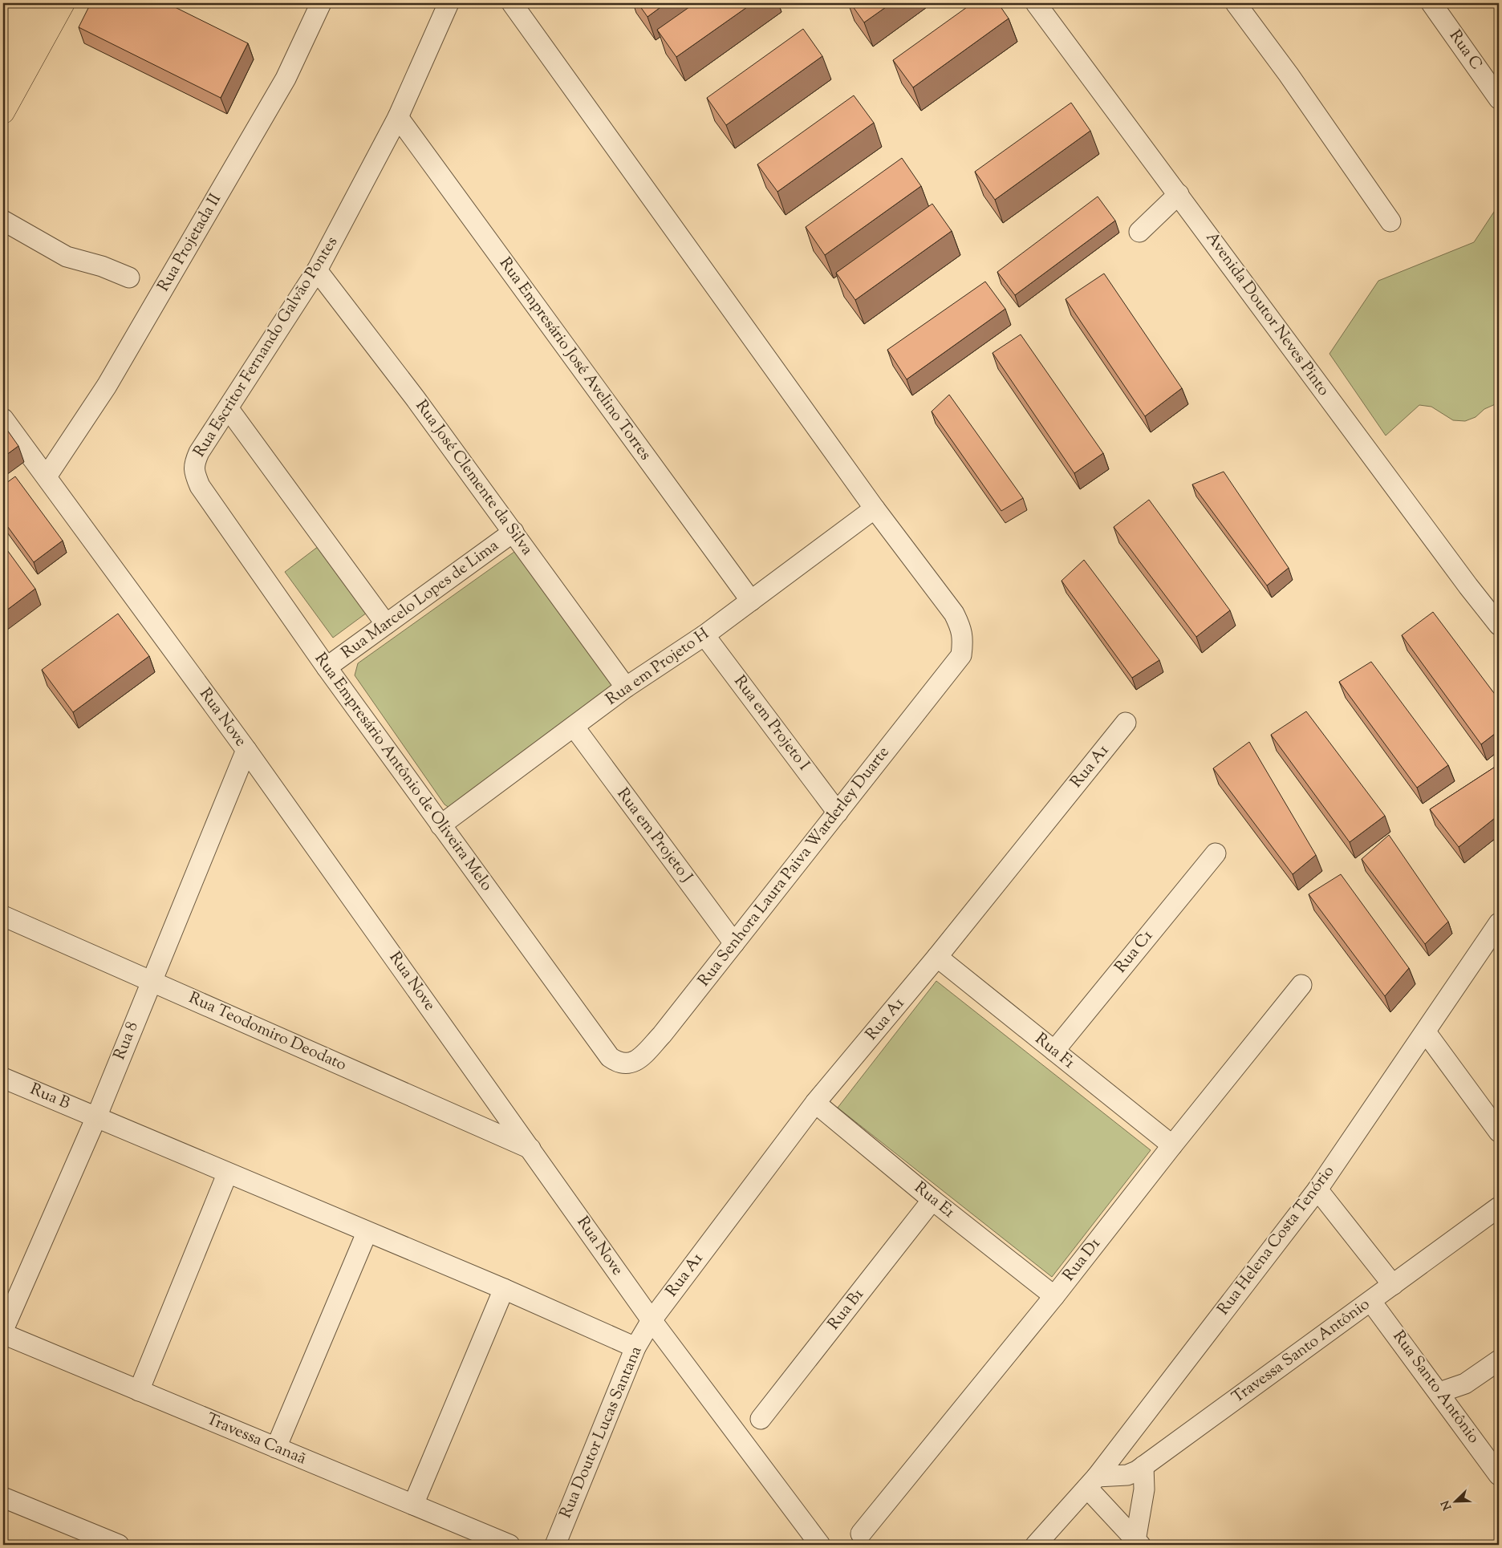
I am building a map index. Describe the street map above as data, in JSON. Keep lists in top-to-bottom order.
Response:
{
  "streets": {
    "street": [
      "Rua C",
      "Rua Projetada II",
      "Avenida Doutor Neves Pinto",
      "Rua Escritor Fernando Galvão Pontes",
      "Rua Empresário José Avelino Torres",
      "Rua José Clemente da Silva",
      "Rua Marcelo Lopes de Lima",
      "Rua em Projeto H",
      "Rua Nove",
      "Rua em Projeto I",
      "Rua A1",
      "Rua Empresário Antônio de Oliveira Melo",
      "Rua em Projeto J",
      "Rua Senhora Laura Paiva Warderley Duarte",
      "Rua C1",
      "Rua Teodomiro Deodato",
      "Rua 8",
      "Rua F1",
      "Rua B",
      "Rua E1",
      "Rua Helena Costa Tenório",
      "Rua D1",
      "Rua B1",
      "Travessa Santo Antônio",
      "Rua Santo Antônio",
      "Rua Doutor Lucas Santana",
      "Travessa Canaã"
    ]
  },
  "crossings": [
    ["Rua Projetada II", "Rua Nove"],
    ["Rua Escritor Fernando Galvão Pontes", "Rua Empresário José Avelino Torres"],
    ["Rua Escritor Fernando Galvão Pontes", "Rua José Clemente da Silva"],
    ["Rua Escritor Fernando Galvão Pontes", "Rua Empresário Antônio de Oliveira Melo"],
    ["Rua Empresário José Avelino Torres", "Rua em Projeto H"],
    ["Rua José Clemente da Silva", "Rua Marcelo Lopes de Lima"],
    ["Rua José Clemente da Silva", "Rua em Projeto H"],
    ["Rua Marcelo Lopes de Lima", "Rua Empresário Antônio de Oliveira Melo"],
    ["Rua em Projeto H", "Rua em Projeto I"],
    ["Rua em Projeto H", "Rua Empresário Antônio de Oliveira Melo"],
    ["Rua em Projeto H", "Rua em Projeto J"],
    ["Rua em Projeto H", "Rua Senhora Laura Paiva Warderley Duarte"],
    ["Rua Nove", "Rua A1"],
    ["Rua Nove", "Rua Teodomiro Deodato"],
    ["Rua Nove", "Rua 8"],
    ["Rua Nove", "Rua Doutor Lucas Santana"],
    ["Rua em Projeto I", "Rua Senhora Laura Paiva Warderley Duarte"],
    ["Rua A1", "Rua F1"],
    ["Rua A1", "Rua E1"],
    ["Rua A1", "Rua Doutor Lucas Santana"],
    ["Rua Empresário Antônio de Oliveira Melo", "Rua Senhora Laura Paiva Warderley Duarte"],
    ["Rua em Projeto J", "Rua Senhora Laura Paiva Warderley Duarte"],
    ["Rua C1", "Rua F1"],
    ["Rua Teodomiro Deodato", "Rua 8"],
    ["Rua 8", "Rua B"],
    ["Rua F1", "Rua D1"],
    ["Rua B", "Rua Doutor Lucas Santana"],
    ["Rua E1", "Rua D1"],
    ["Rua E1", "Rua B1"],
    ["Rua Helena Costa Tenório", "Travessa Santo Antônio"],
    ["Travessa Santo Antônio", "Rua Santo Antônio"]
  ],
  "north": "bottom left"
}
